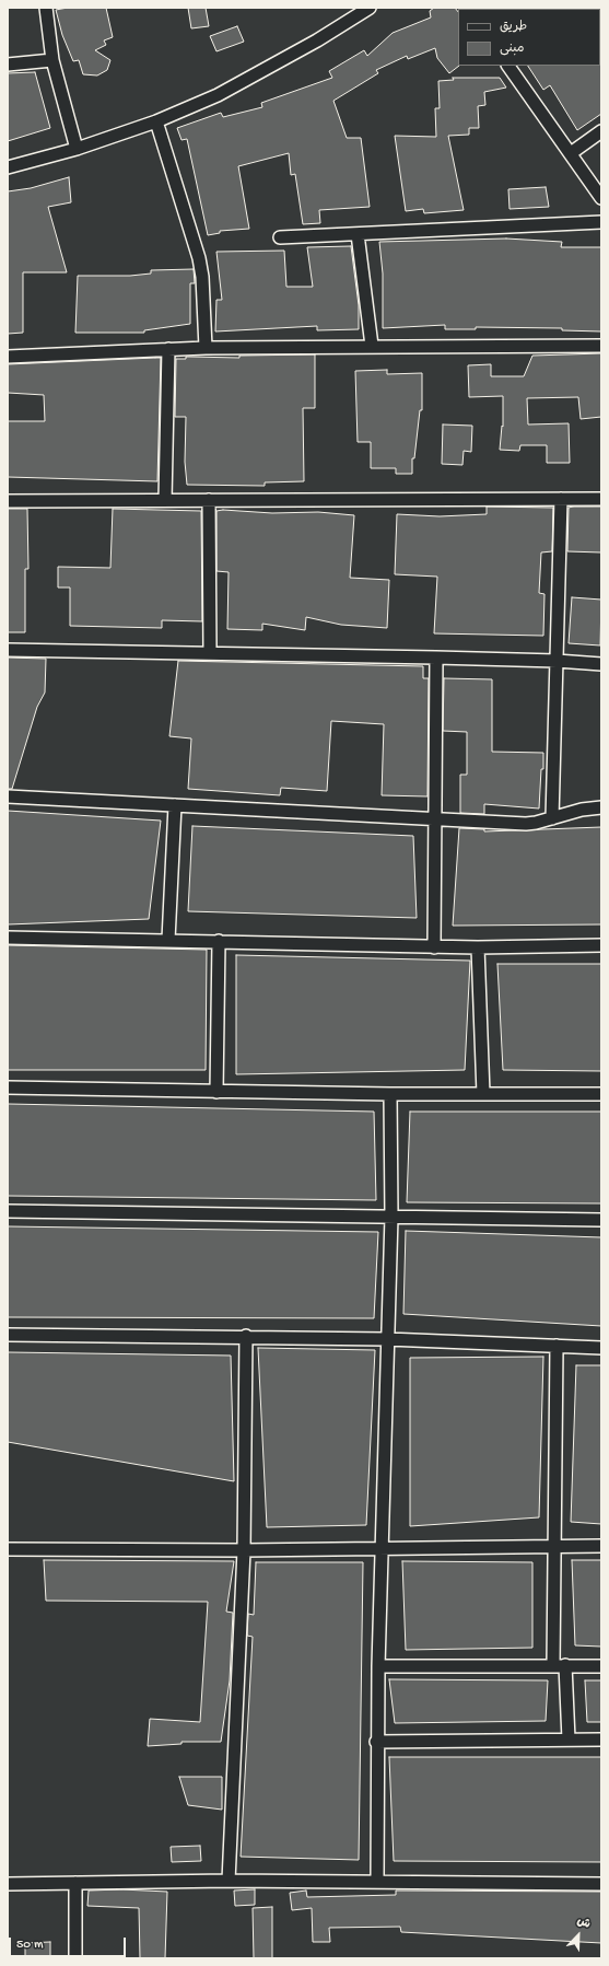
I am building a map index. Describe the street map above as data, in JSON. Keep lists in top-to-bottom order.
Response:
{
  "legend": ["طريق", "مبنى"],
  "scale_bar": "50 m",
  "north": "top right"
}
